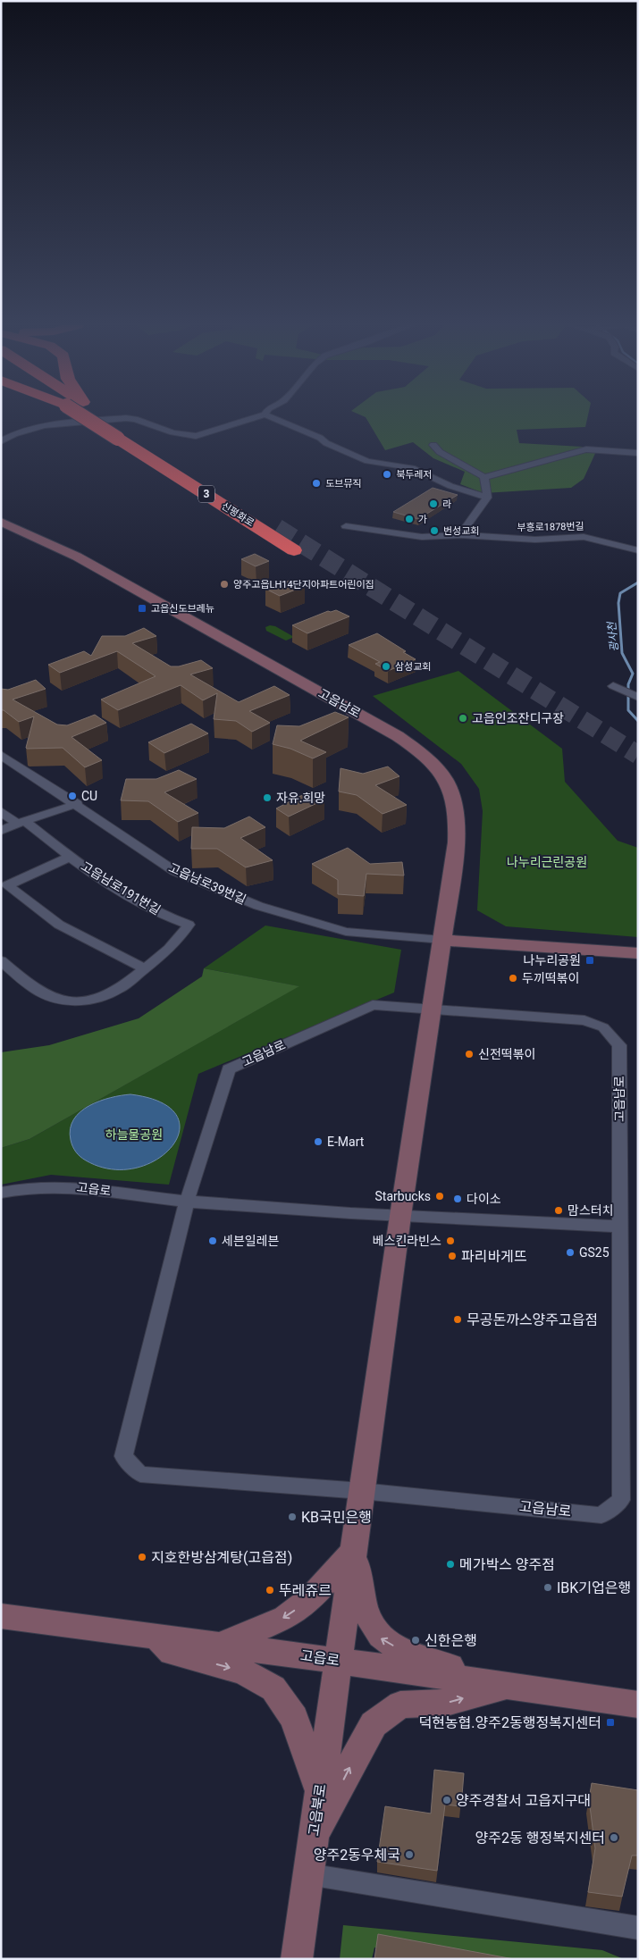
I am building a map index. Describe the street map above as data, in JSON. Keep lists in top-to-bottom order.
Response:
{
  "streets": {
    "highway": ["3", "신평화로"],
    "street": [
      "부흥로1878번길",
      "고읍남로",
      "고읍남로39번길",
      "고읍남로191번길",
      "고읍로",
      "고읍북로"
    ]
  },
  "crossings": [
    ["고읍남로", "고읍남로39번길"],
    ["고읍남로", "고읍로"],
    ["고읍로", "고읍북로"]
  ],
  "water": ["광사천"],
  "parks": ["나누리근린공원", "하늘물공원"],
  "places": {
    "other": [
      "북두레저",
      "도브뮤직",
      "라",
      "가",
      "번성교회",
      "양주고읍LH14단지아파트어린이집",
      "삼성교회",
      "고읍인조잔디구장",
      "CU",
      "자유.희망",
      "두끼떡볶이",
      "신전떡볶이",
      "E-Mart",
      "Starbucks",
      "다이소",
      "맘스터치",
      "세븐일레븐",
      "베스킨라빈스",
      "GS25",
      "파리바게뜨",
      "무공돈까스양주고읍점",
      "KB국민은행",
      "지호한방삼계탕(고읍점)",
      "메가박스 양주점",
      "IBK기업은행",
      "뚜레쥬르",
      "신한은행",
      "양주경찰서 고읍지구대",
      "양주2동 행정복지센터",
      "양주2동우체국"
    ],
    "transit": ["고읍신도브레뉴", "나누리공원", "덕현농협.양주2동행정복지센터"]
  }
}
